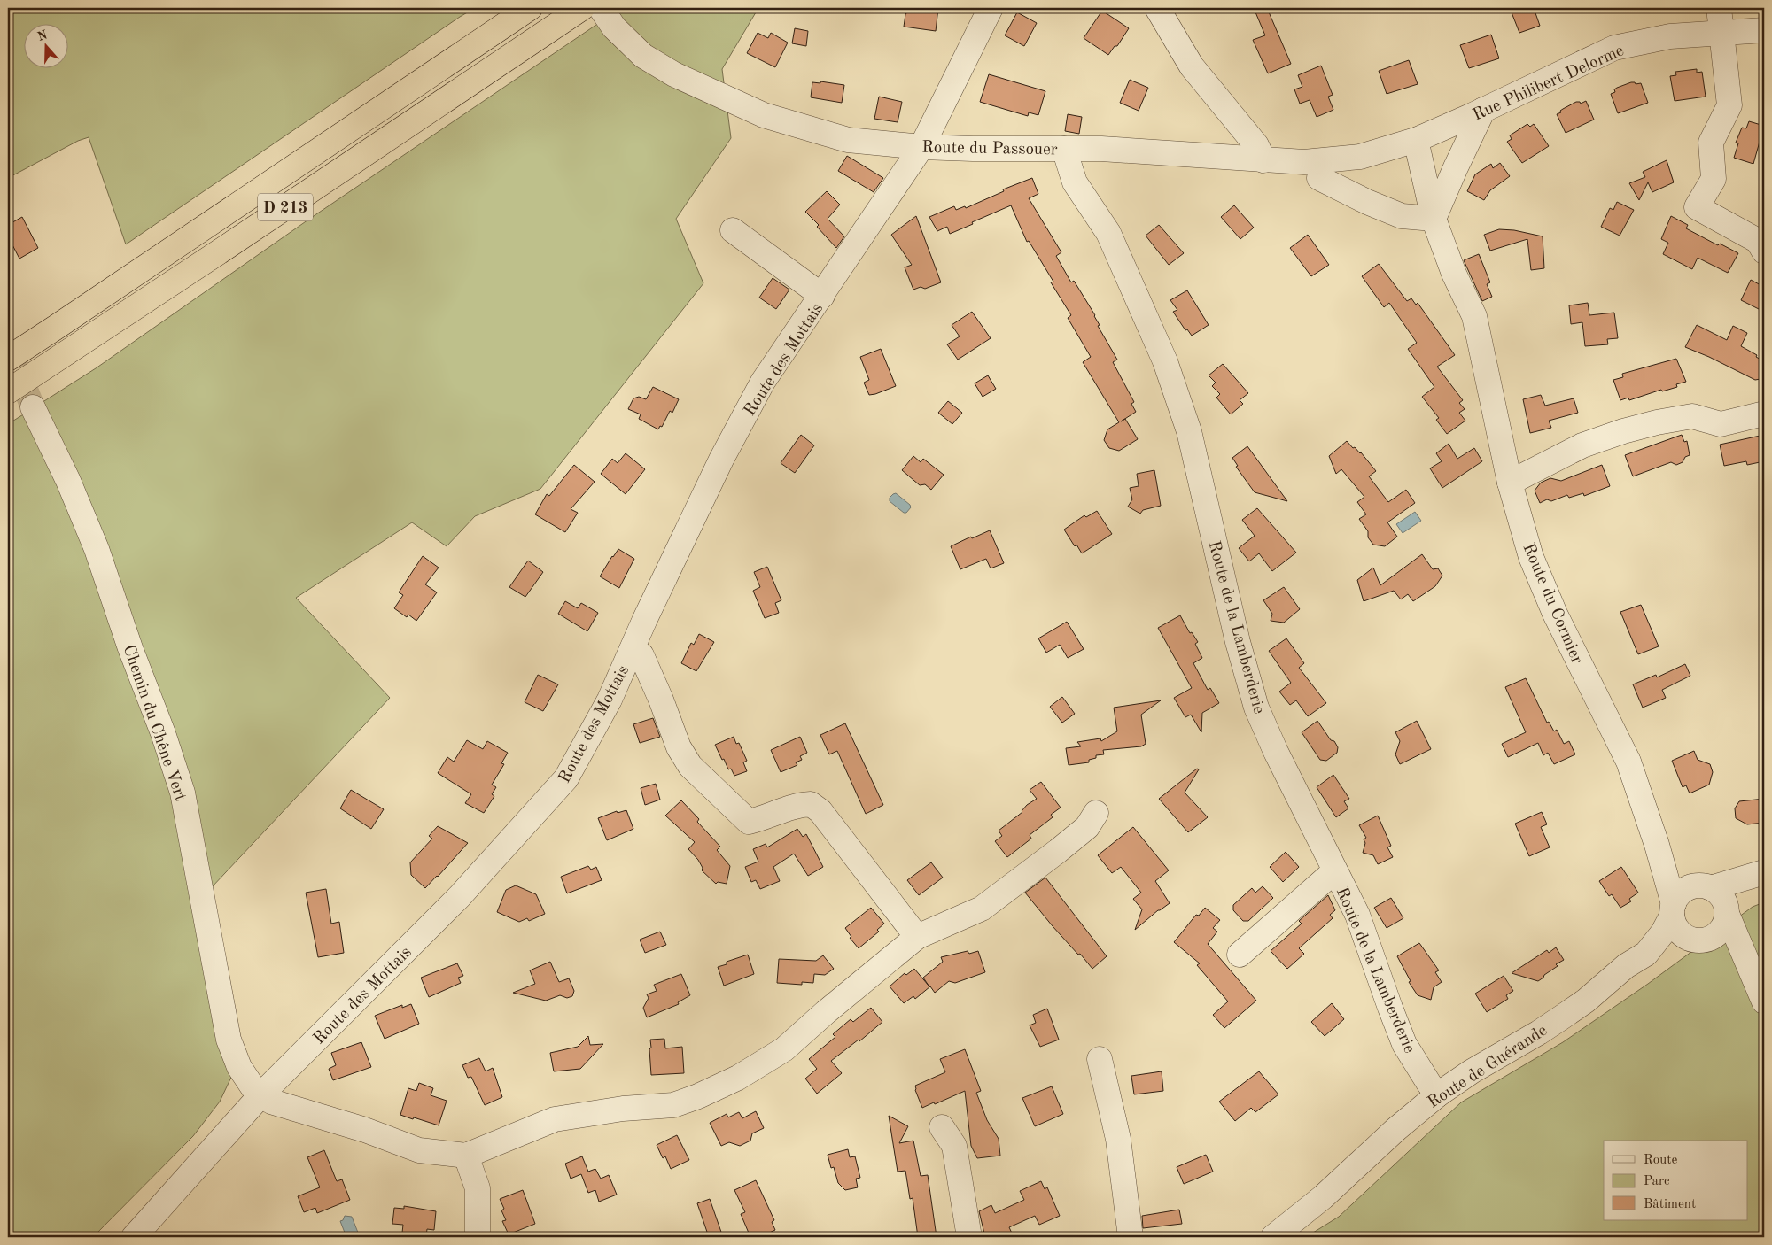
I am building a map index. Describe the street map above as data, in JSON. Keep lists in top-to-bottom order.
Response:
{
  "streets": {
    "highway": ["D 213"],
    "street": [
      "Rue Philibert Delorme",
      "Route du Passouer",
      "Route des Mottais",
      "Route du Cormier",
      "Route de la Lamberderie",
      "Chemin du Chêne Vert",
      "Route de Guérande"
    ]
  },
  "crossings": [
    ["Rue Philibert Delorme", "Route du Passouer"],
    ["Rue Philibert Delorme", "Route du Cormier"],
    ["Route du Passouer", "Route des Mottais"],
    ["Route du Passouer", "Route du Cormier"],
    ["Route du Passouer", "Route de la Lamberderie"],
    ["Route des Mottais", "Chemin du Chêne Vert"],
    ["Route du Cormier", "Route de Guérande"],
    ["Route de la Lamberderie", "Route de Guérande"]
  ],
  "legend": ["Route", "Parc", "Bâtiment"],
  "north": "top"
}
